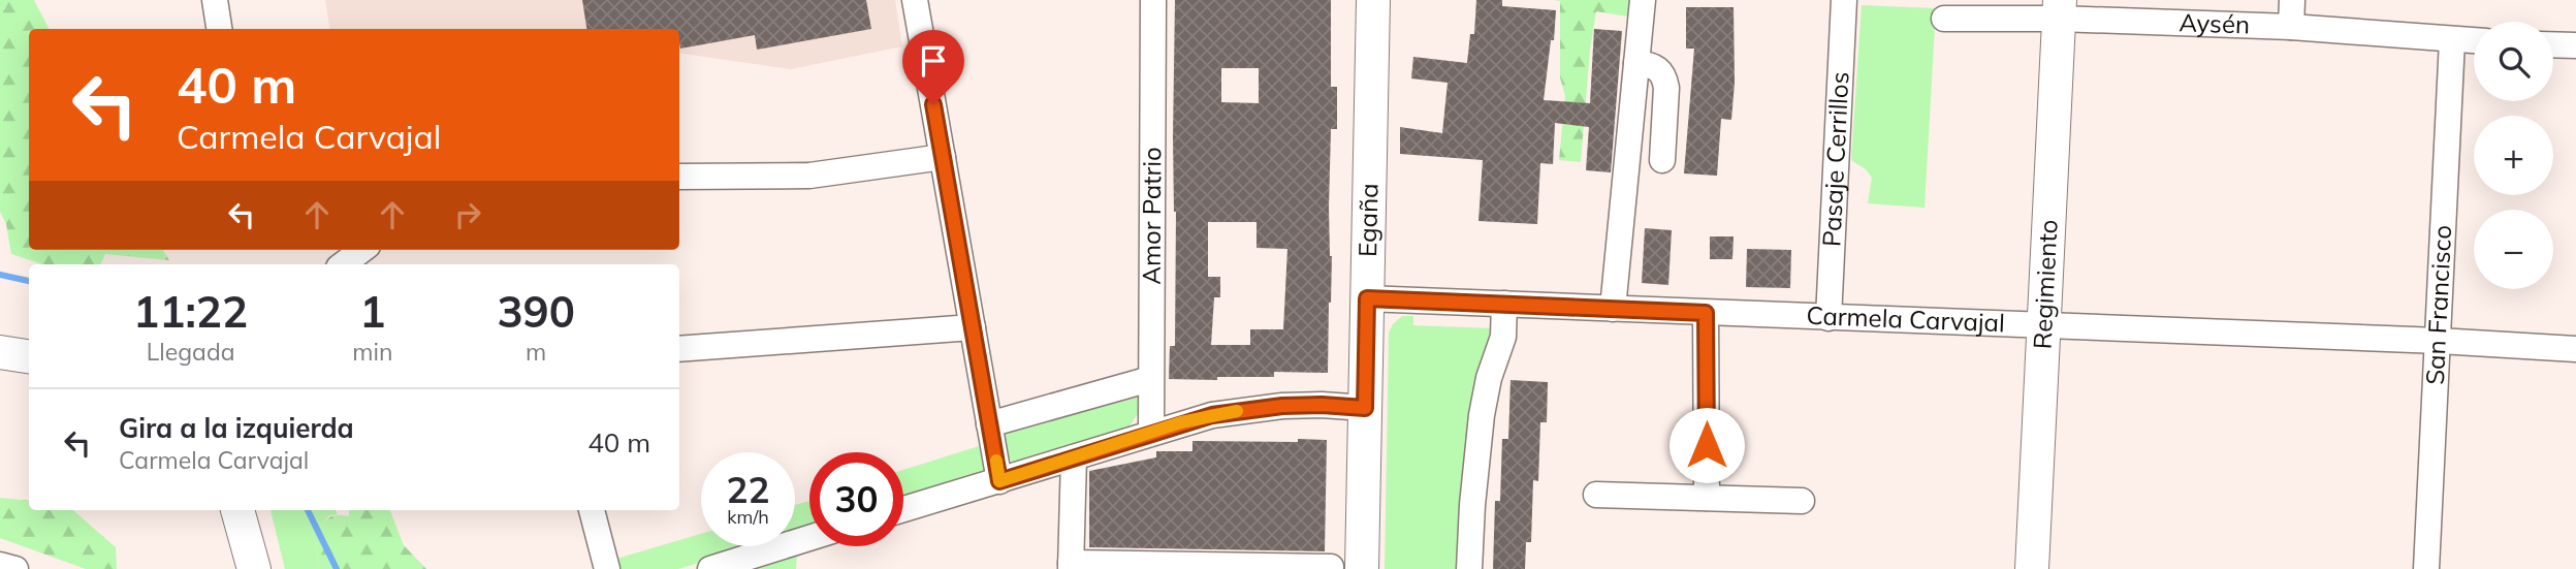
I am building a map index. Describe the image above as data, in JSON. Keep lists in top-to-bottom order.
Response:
{
  "streets": {
    "main road": ["Egaña", "Regimiento"],
    "street": [
      "Aysén",
      "Pasaje Cerrillos",
      "Amor Patrio",
      "San Francisco",
      "Carmela Carvajal"
    ]
  },
  "crossings": [
    ["Aysén", "Regimiento"],
    ["Aysén", "San Francisco"],
    ["Pasaje Cerrillos", "Carmela Carvajal"],
    ["Egaña", "Carmela Carvajal"],
    ["Regimiento", "Carmela Carvajal"],
    ["San Francisco", "Carmela Carvajal"]
  ],
  "page": {
    "map_buttons": ["+", "−"],
    "turn": ["40 m", "Carmela Carvajal"],
    "eta": [
      "11:22",
      "Llegada",
      "1",
      "min",
      "390",
      "m"
    ],
    "list": [
      {
        "name": "Gira a la izquierda",
        "note": "Carmela Carvajal",
        "value": "40 m"
      }
    ],
    "speed": "22 km/h",
    "limit": "30"
  }
}
